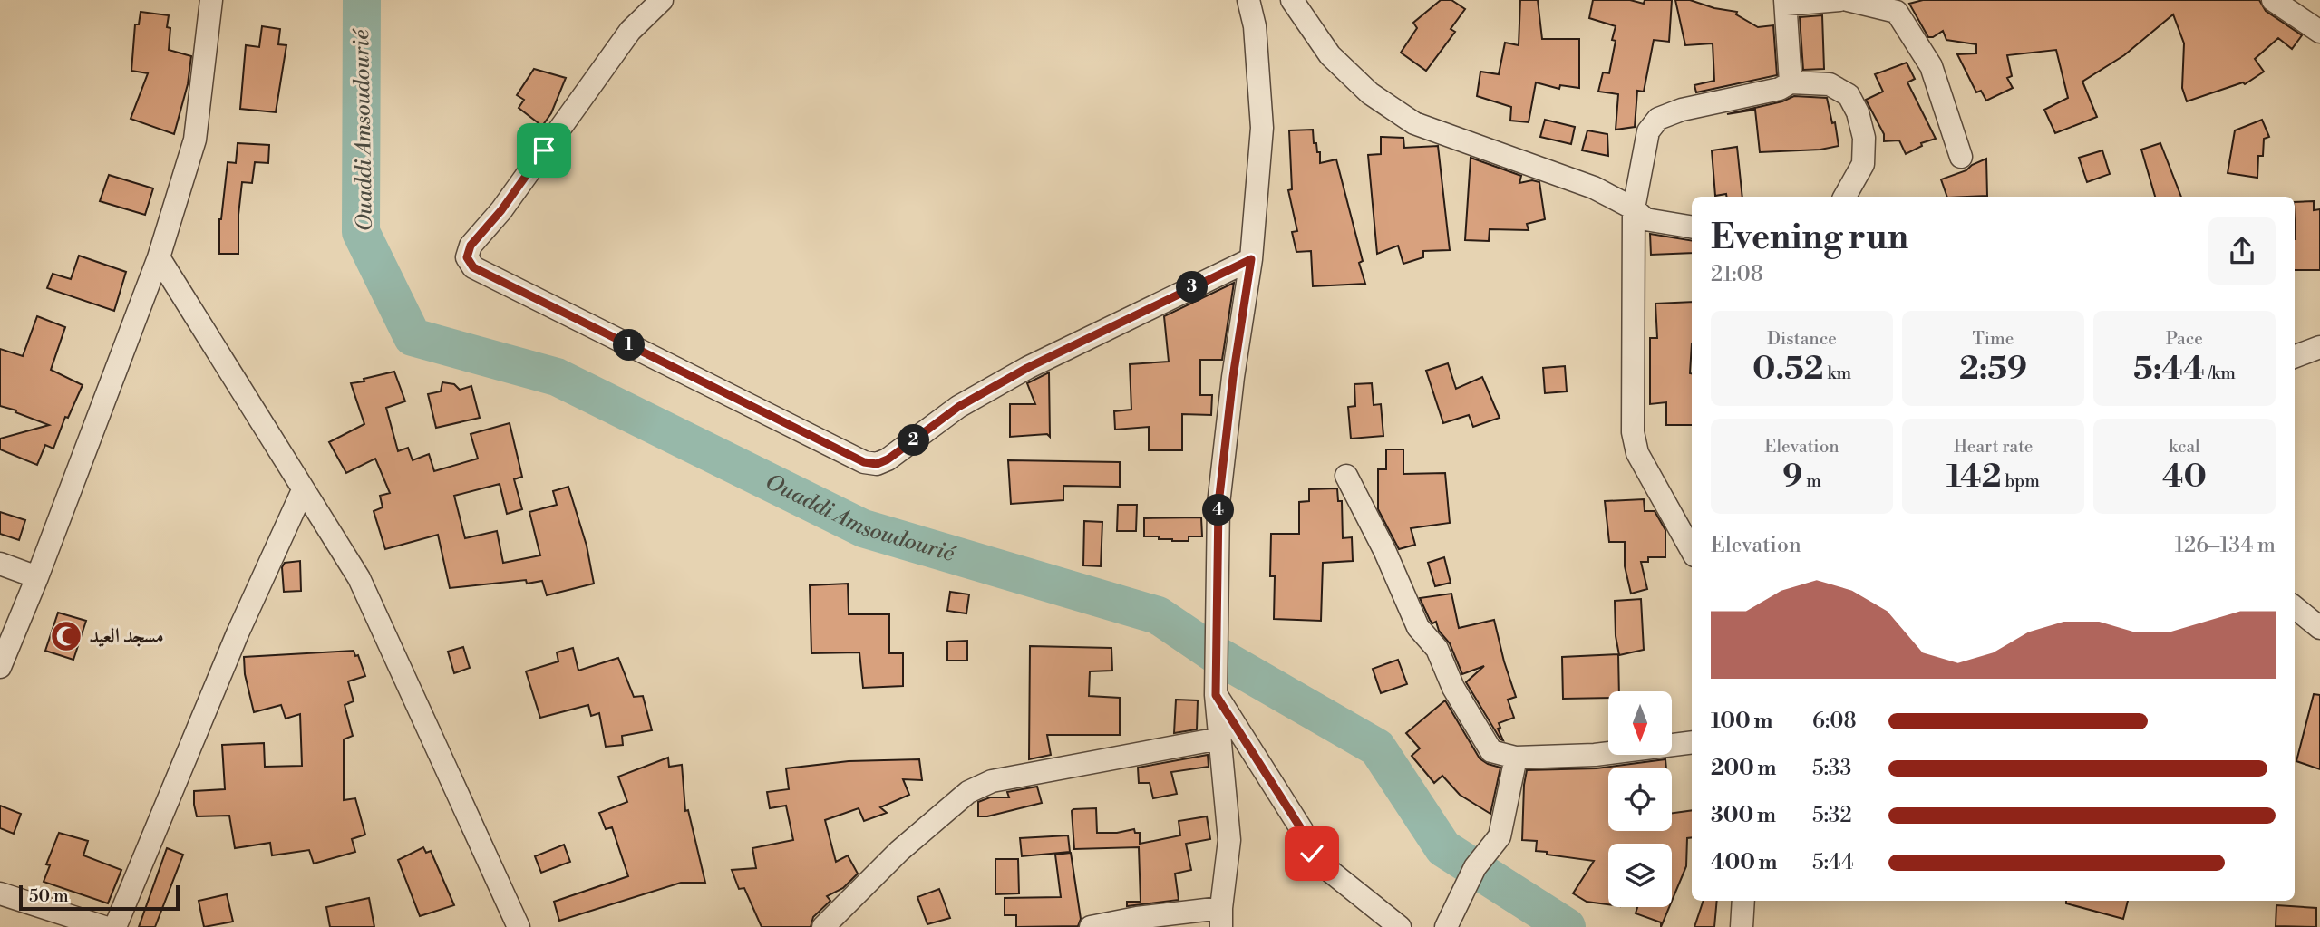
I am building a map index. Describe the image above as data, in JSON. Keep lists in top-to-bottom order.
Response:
{
  "water": ["Ouaddi Amsoudourié"],
  "places": {
    "mosque": ["مسجد العيد"]
  },
  "scale_bar": "50 m",
  "north": "bottom",
  "page": {
    "heading": ["Evening run", "21:08"],
    "pins": [
      "3",
      "1",
      "2",
      "4"
    ],
    "stats": [
      ["Distance", "0.52 km"],
      ["Time", "2:59"],
      ["Pace", "5:44 /km"],
      ["Elevation", "9 m"],
      ["Heart rate", "142 bpm"],
      ["kcal", "40"]
    ],
    "chart": ["Elevation", "126–134 m"],
    "list": [
      {
        "name": "100 m",
        "note": "6:08"
      },
      {
        "name": "200 m",
        "note": "5:33"
      },
      {
        "name": "300 m",
        "note": "5:32"
      },
      {
        "name": "400 m",
        "note": "5:44"
      }
    ],
    "scale": "50 m"
  }
}
